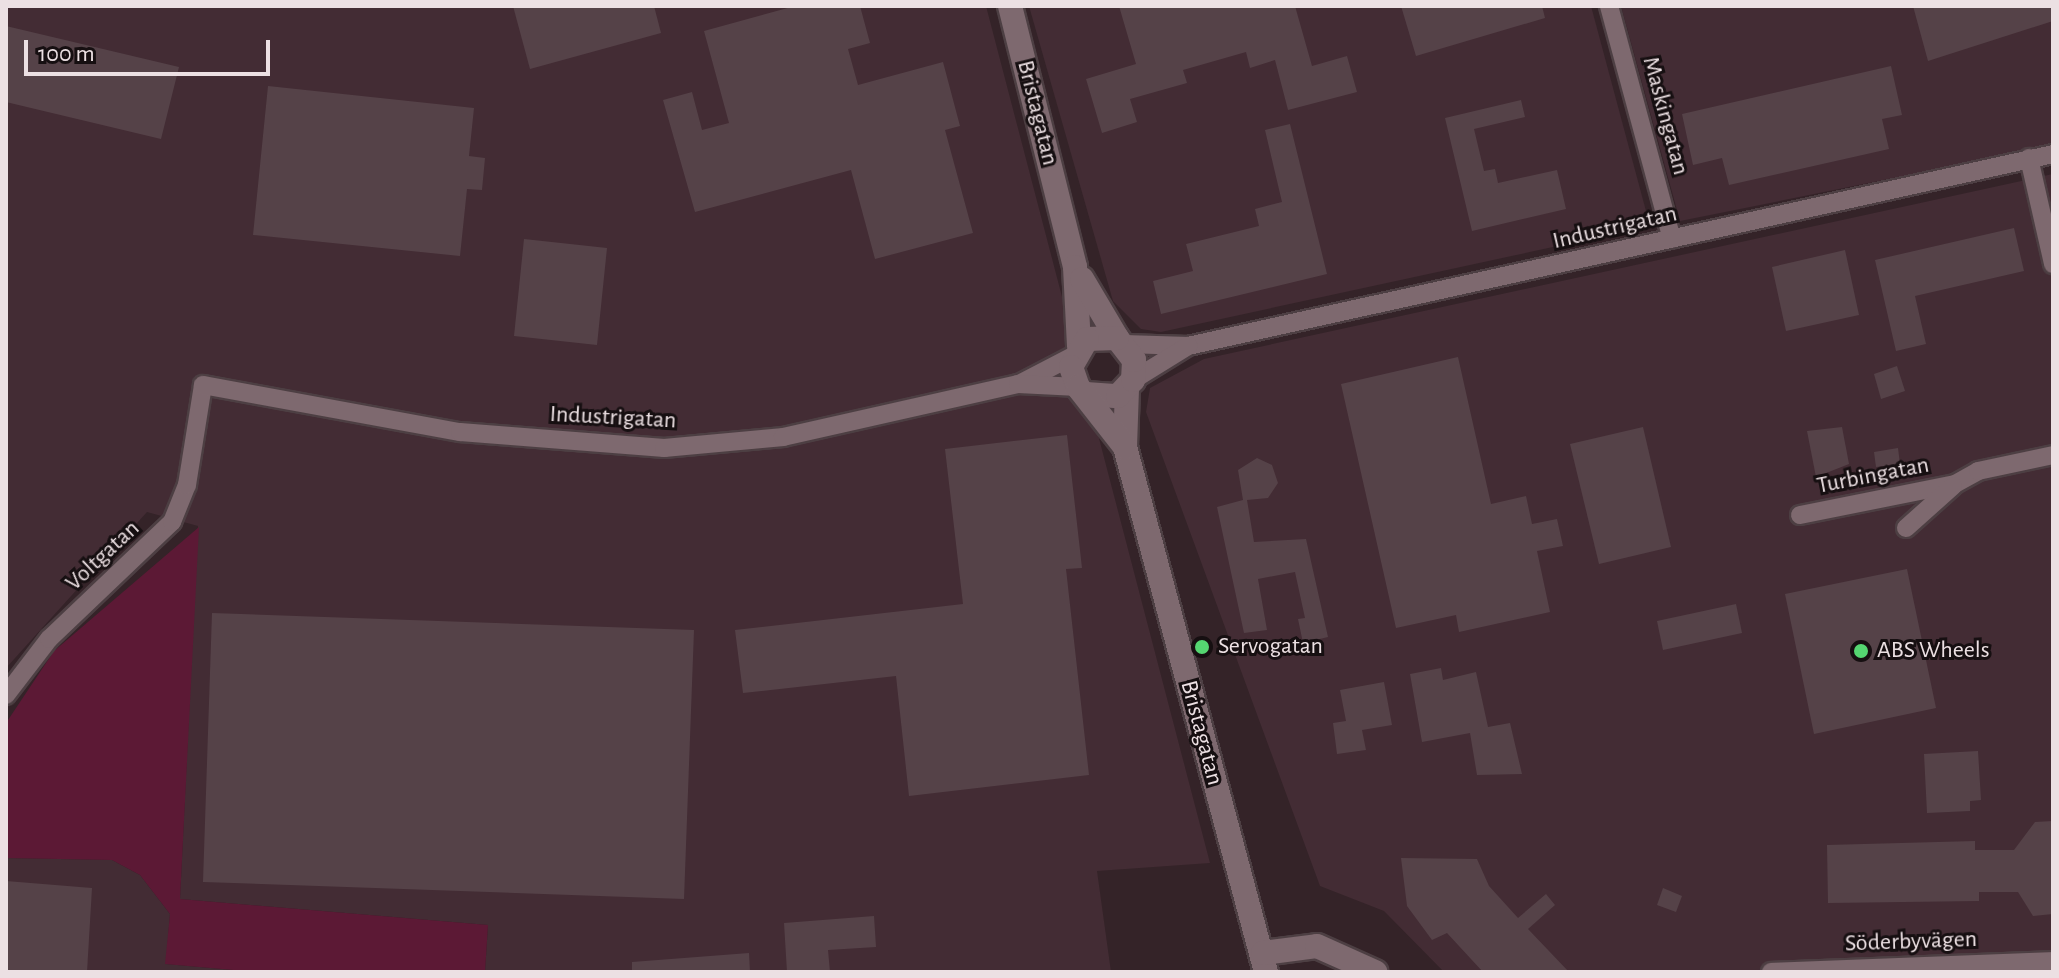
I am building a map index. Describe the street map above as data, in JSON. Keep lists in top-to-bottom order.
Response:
{
  "streets": {
    "street": [
      "Bristagatan",
      "Maskingatan",
      "Industrigatan",
      "Turbingatan",
      "Voltgatan",
      "Söderbyvägen"
    ]
  },
  "crossings": [
    ["Bristagatan", "Industrigatan"],
    ["Maskingatan", "Industrigatan"],
    ["Industrigatan", "Voltgatan"]
  ],
  "places": ["Servogatan", "ABS Wheels"],
  "scale_bar": "100 m"
}
